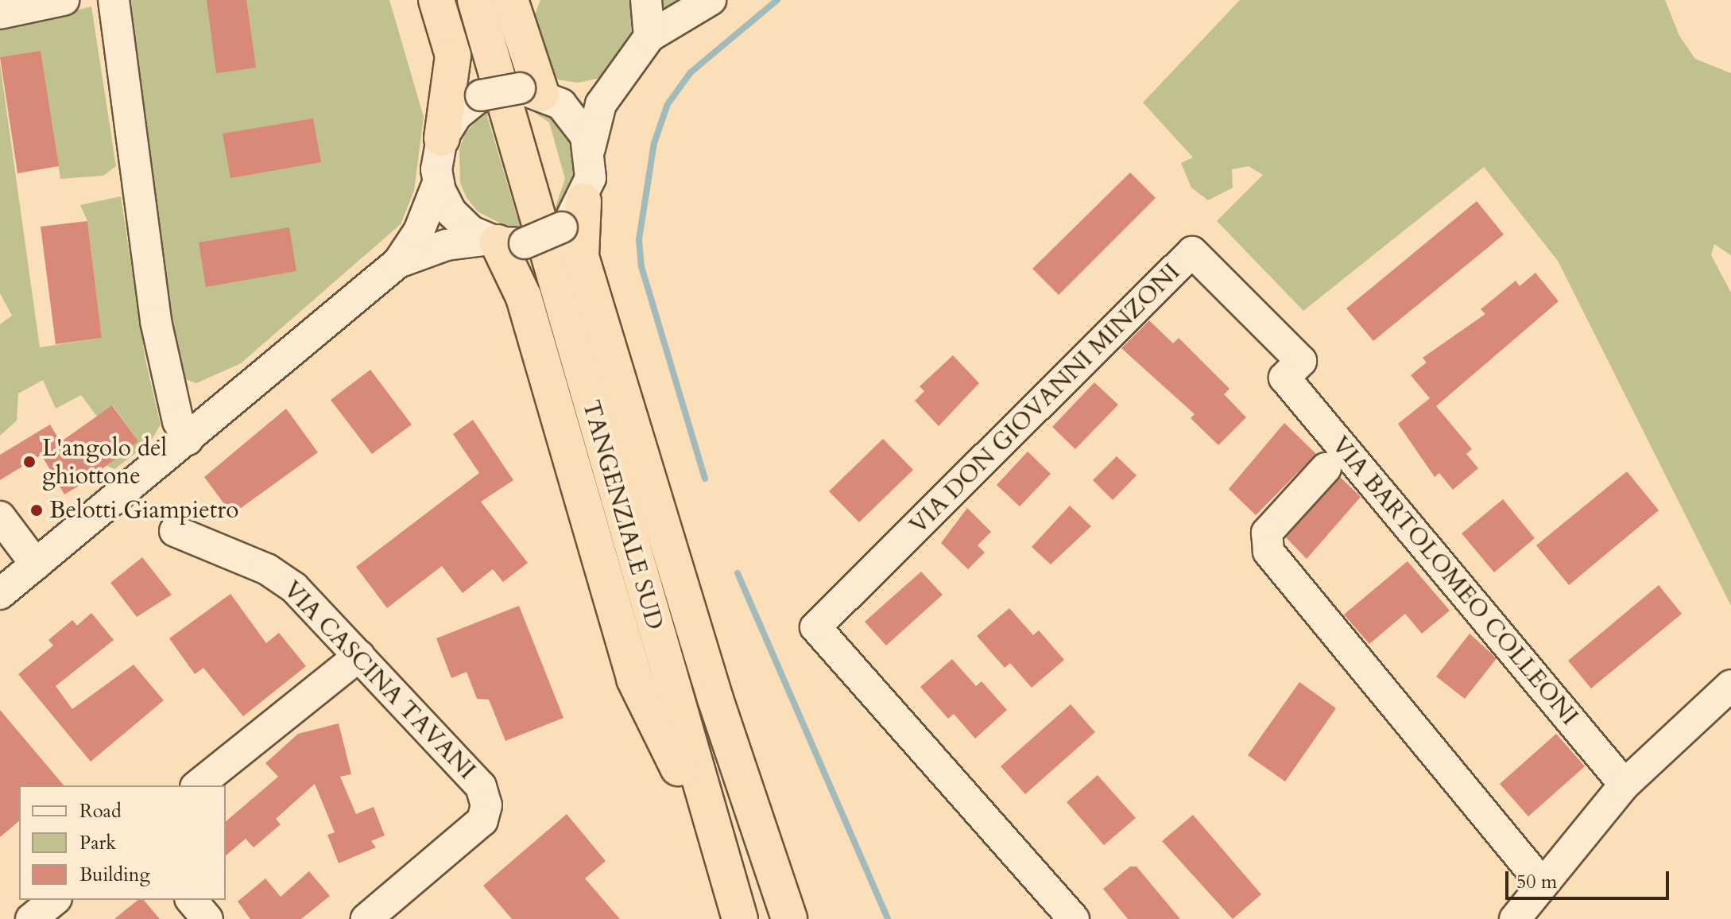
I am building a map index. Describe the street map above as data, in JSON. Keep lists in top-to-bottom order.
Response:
{
  "streets": {
    "highway": ["TANGENZIALE SUD"],
    "street": ["VIA DON GIOVANNI MINZONI", "VIA BARTOLOMEO COLLEONI", "VIA CASCINA TAVANI"]
  },
  "crossings": [
    ["VIA DON GIOVANNI MINZONI", "VIA BARTOLOMEO COLLEONI"]
  ],
  "places": ["L'angolo del ghiottone", "Belotti Giampietro"],
  "legend": ["Road", "Park", "Building"],
  "scale_bar": "50 m"
}
